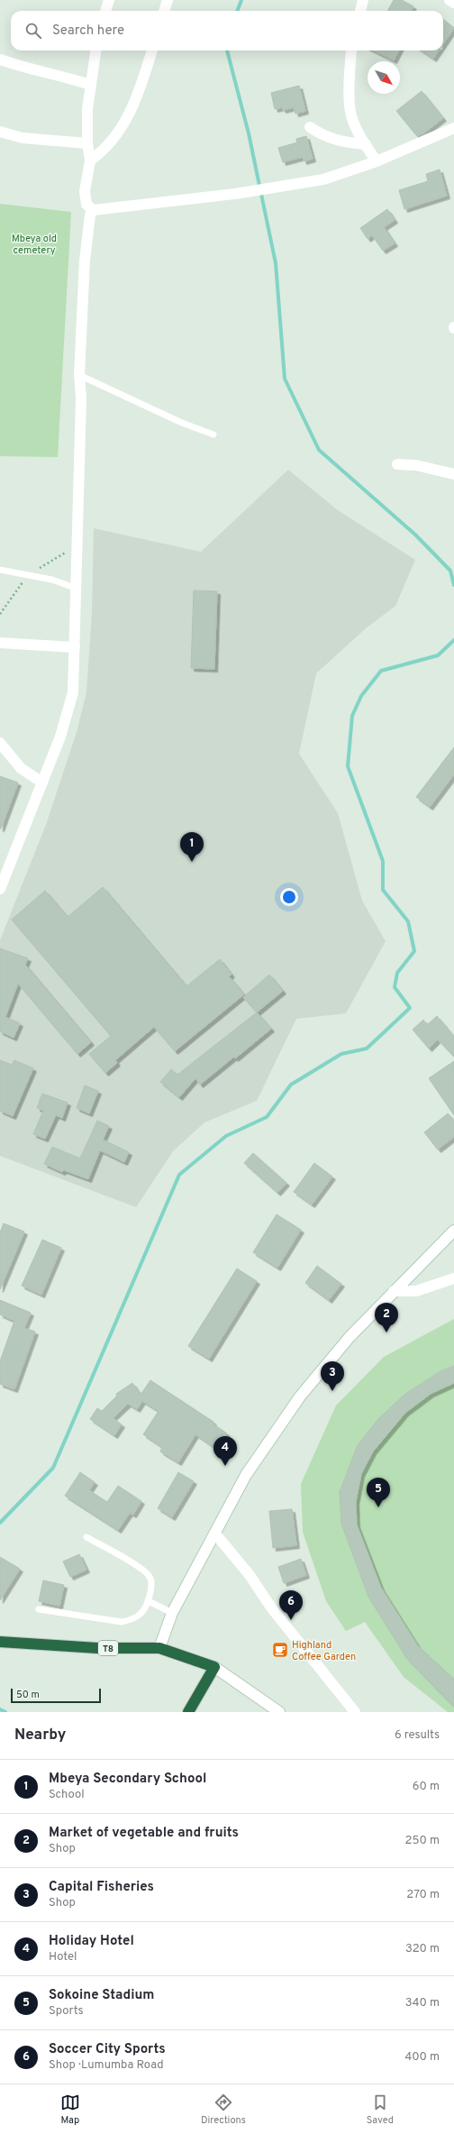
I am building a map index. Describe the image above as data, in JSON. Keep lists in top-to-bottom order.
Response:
{
  "streets": {
    "highway": ["T8"]
  },
  "parks": ["Mbeya old cemetery"],
  "places": {
    "cafe": ["Highland Coffee Garden"]
  },
  "scale_bar": "50 m",
  "north": "bottom right",
  "page": {
    "search": "Search here",
    "pins": [
      "1",
      "2",
      "3",
      "4",
      "5",
      "6"
    ],
    "scale": "50 m",
    "heading": ["Nearby", "6 results"],
    "list": [
      {
        "mark": "1",
        "name": "Mbeya Secondary School",
        "note": "School",
        "value": "60 m"
      },
      {
        "mark": "2",
        "name": "Market of vegetable and fruits",
        "note": "Shop",
        "value": "250 m"
      },
      {
        "mark": "3",
        "name": "Capital Fisheries",
        "note": "Shop",
        "value": "270 m"
      },
      {
        "mark": "4",
        "name": "Holiday Hotel",
        "note": "Hotel",
        "value": "320 m"
      },
      {
        "mark": "5",
        "name": "Sokoine Stadium",
        "note": "Sports",
        "value": "340 m"
      },
      {
        "mark": "6",
        "name": "Soccer City Sports",
        "note": "Shop · Lumumba Road",
        "value": "400 m"
      }
    ],
    "nav": ["Map", "Directions", "Saved"]
  }
}
